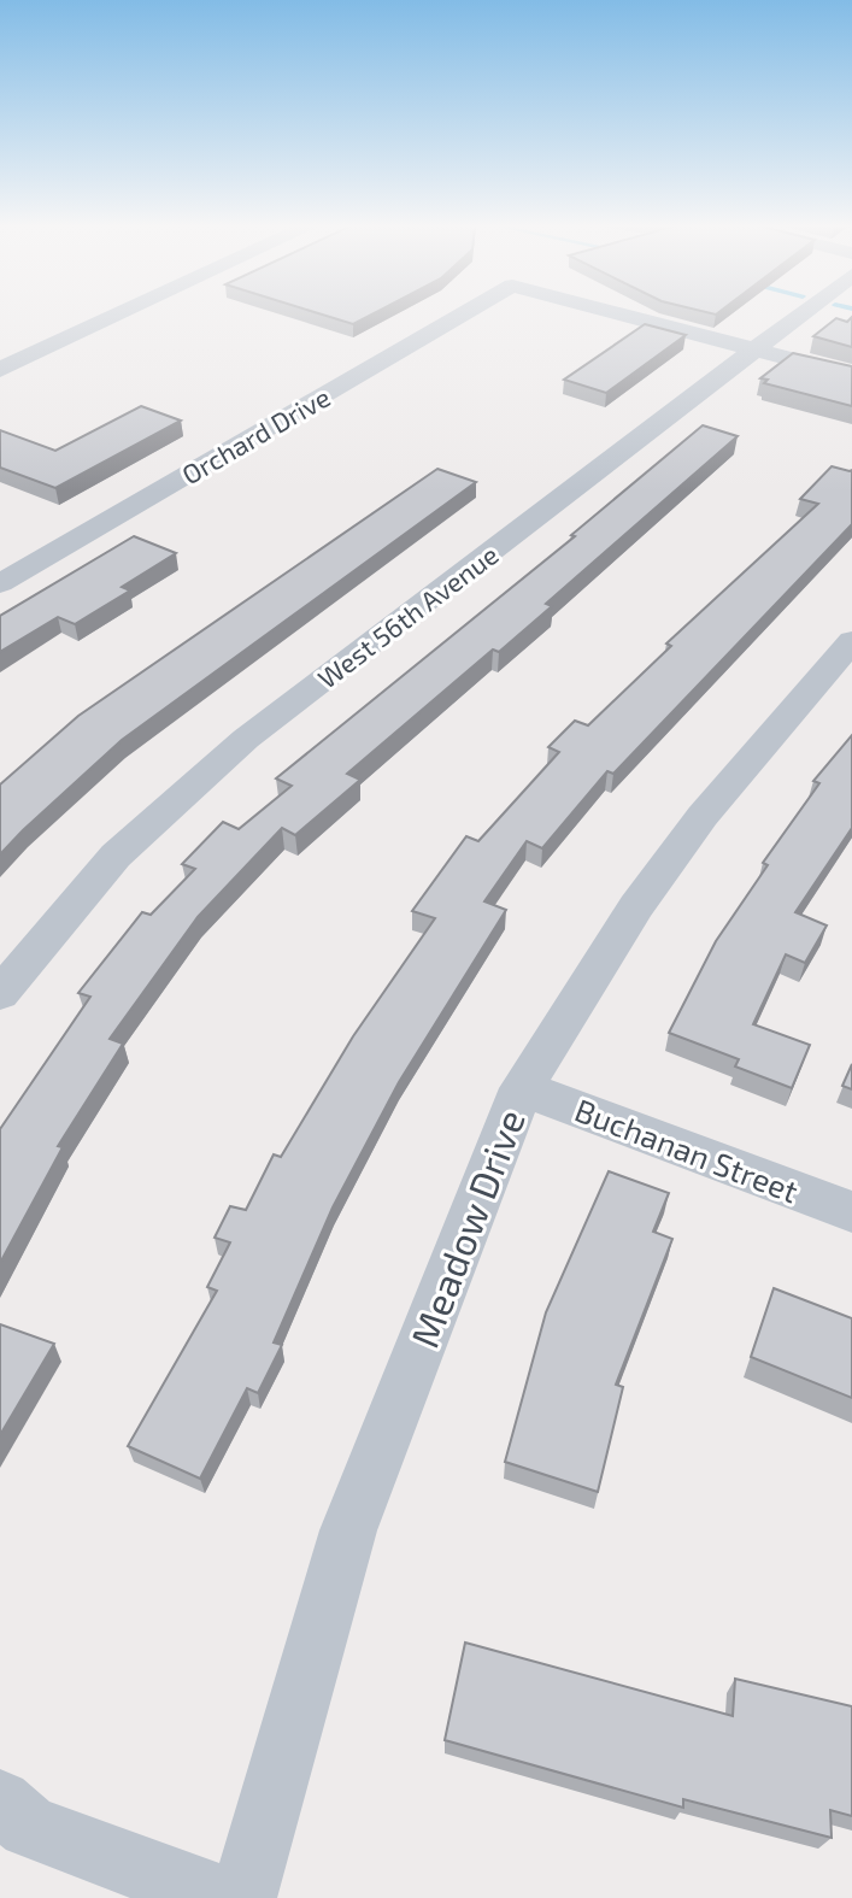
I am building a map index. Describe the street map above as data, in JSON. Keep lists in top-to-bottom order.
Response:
{
  "streets": {
    "street": [
      "Orchard Drive",
      "West 56th Avenue",
      "Buchanan Street",
      "Meadow Drive"
    ]
  },
  "crossings": [
    ["Orchard Drive", "West 56th Avenue"],
    ["Buchanan Street", "Meadow Drive"]
  ]
}
